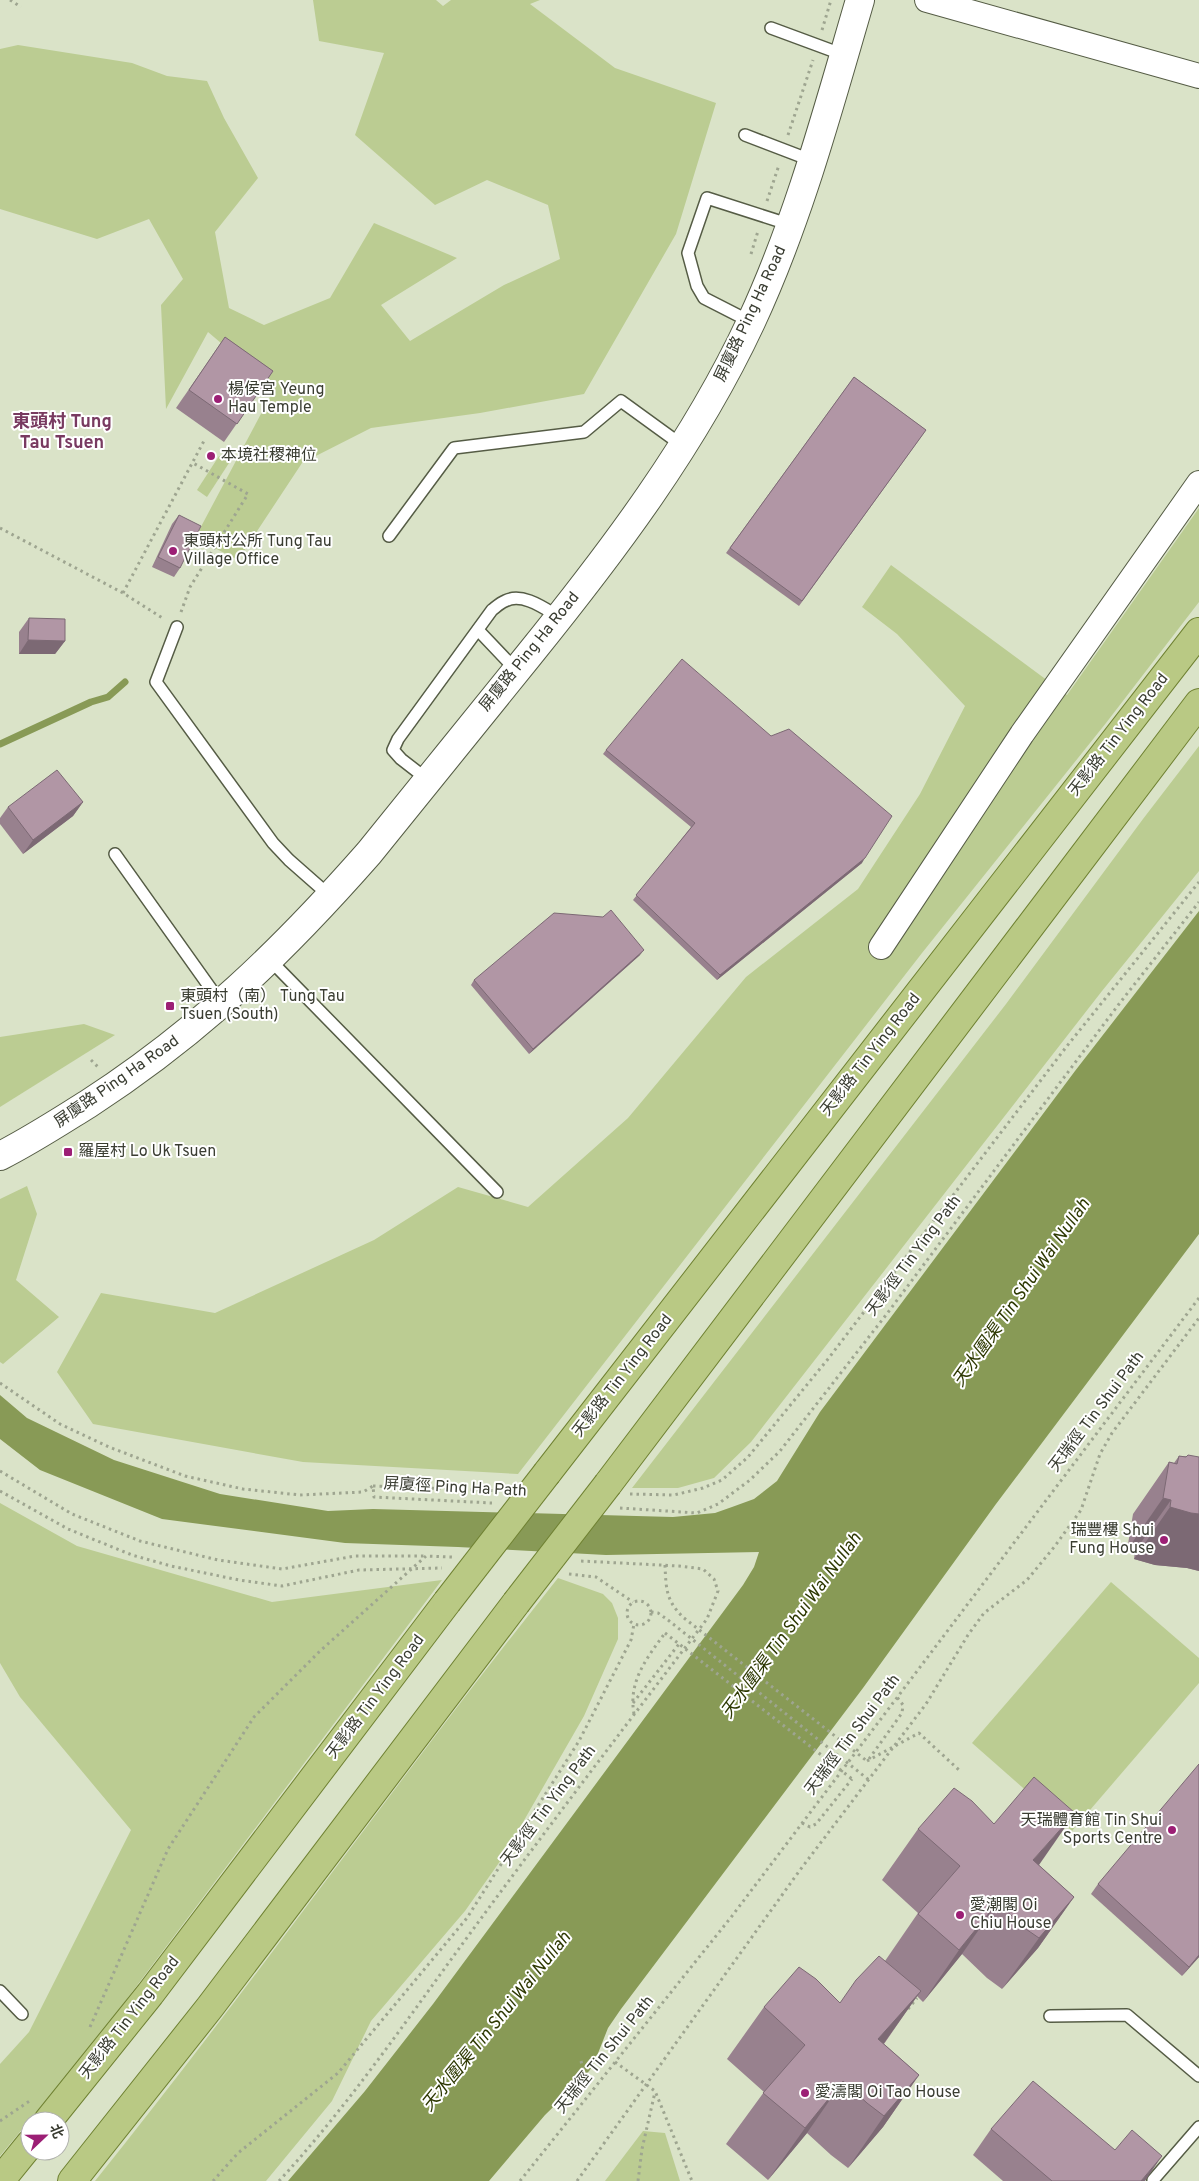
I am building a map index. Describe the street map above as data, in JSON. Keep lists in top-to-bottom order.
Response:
{
  "streets": {
    "main road": ["天影路 Tin Ying Road"],
    "street": ["屏廈路 Ping Ha Road"],
    "path": ["天影徑 Tin Ying Path", "天瑞徑 Tin Shui Path", "屏廈徑 Ping Ha Path"]
  },
  "districts": ["東頭村 Tung Tau Tsuen"],
  "water": ["天水圍渠 Tin Shui Wai Nullah"],
  "places": {
    "other": [
      "楊侯宮 Yeung Hau Temple",
      "本境社稷神位",
      "東頭村公所 Tung Tau Village Office",
      "瑞豐樓 Shui Fung House",
      "天瑞體育館 Tin Shui Sports Centre",
      "愛潮閣 Oi Chiu House",
      "愛濤閣 Oi Tao House"
    ],
    "transit": ["東頭村（南） Tung Tau Tsuen (South)", "羅屋村 Lo Uk Tsuen"]
  },
  "north": "right"
}
